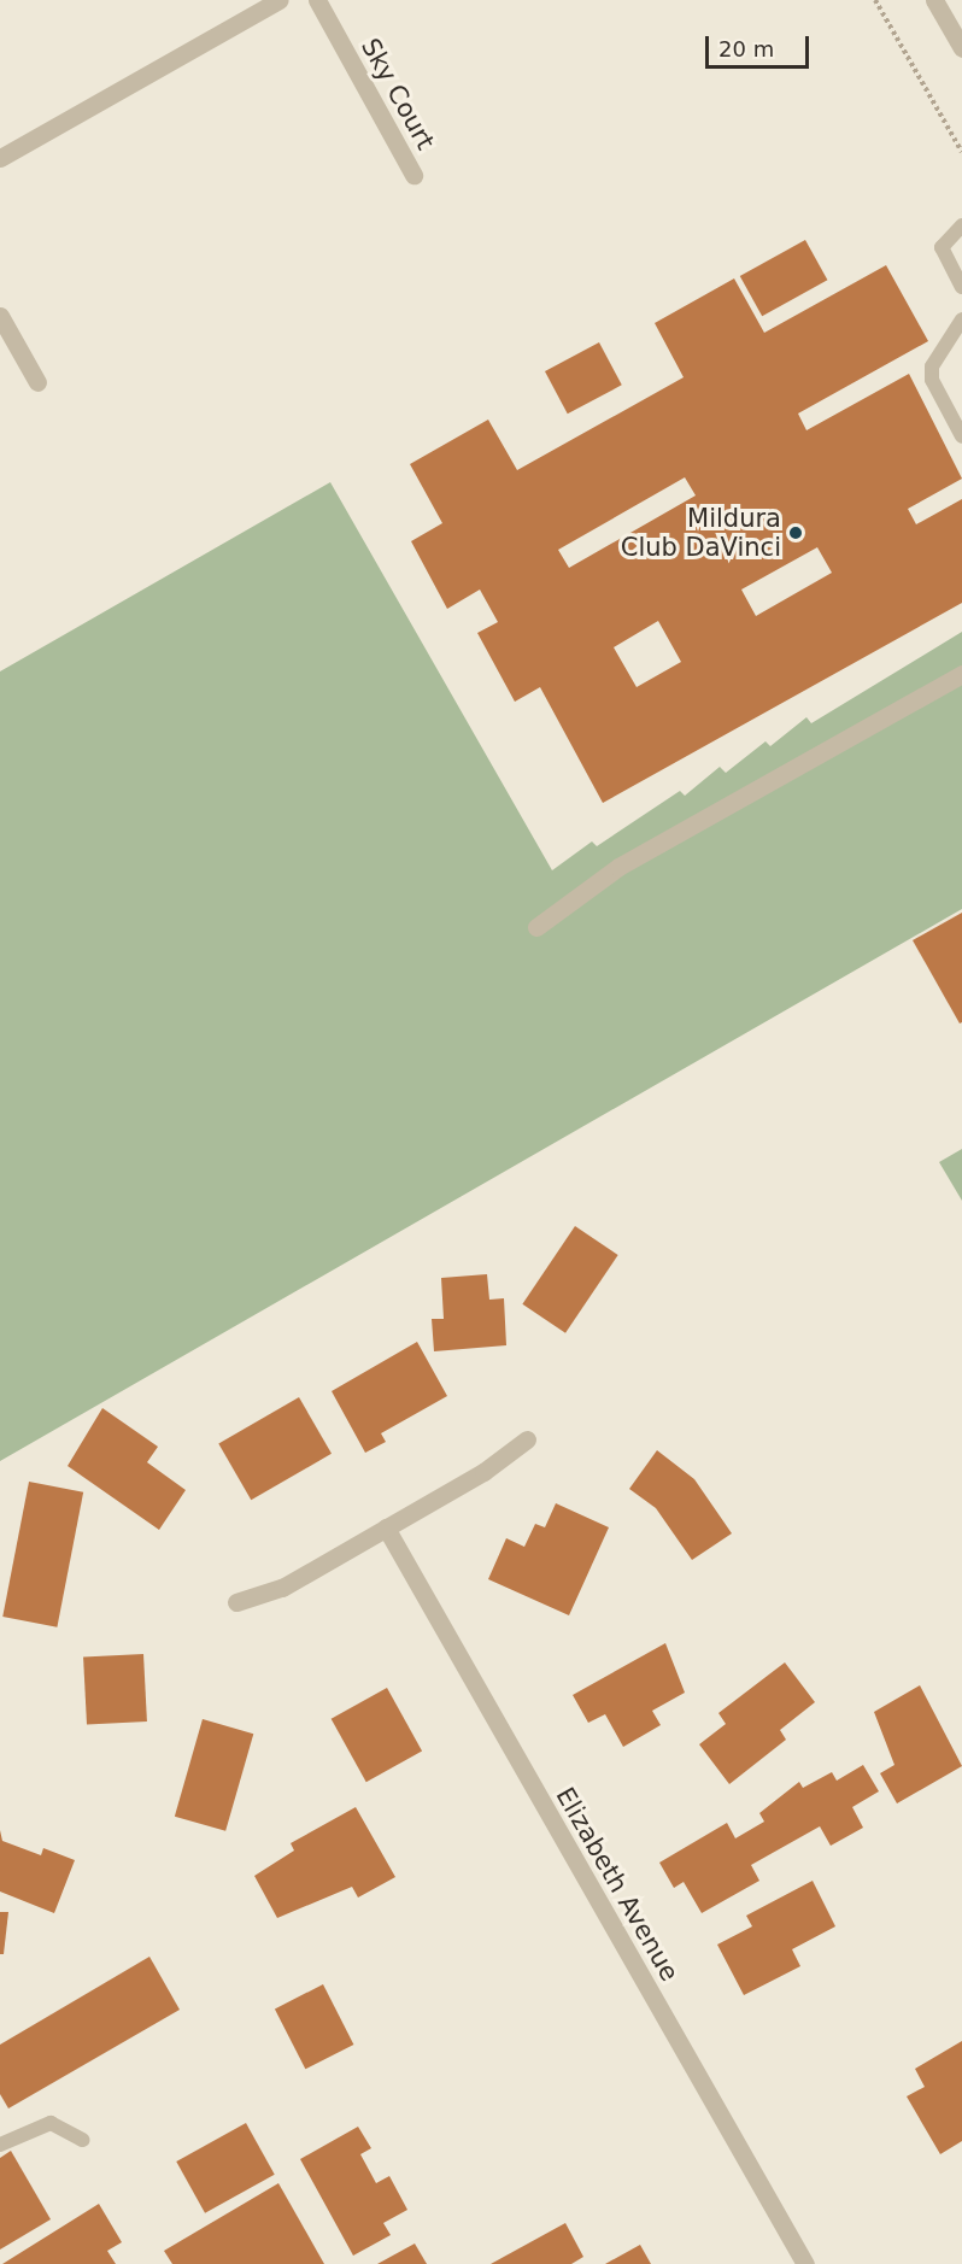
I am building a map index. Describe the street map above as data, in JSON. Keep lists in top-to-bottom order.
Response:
{
  "streets": {
    "street": ["Sky Court", "Elizabeth Avenue"]
  },
  "places": ["Mildura Club DaVinci"],
  "scale_bar": "20 m"
}
